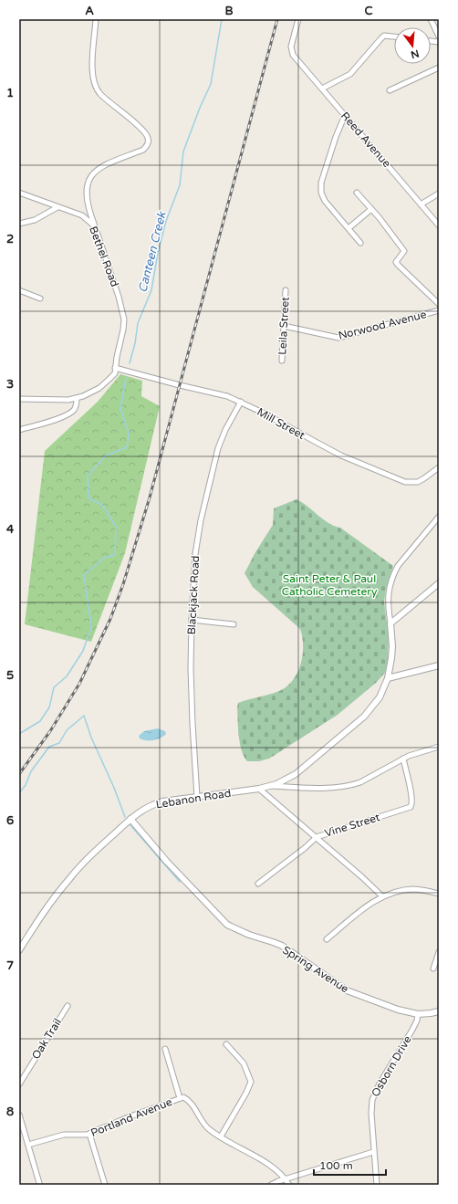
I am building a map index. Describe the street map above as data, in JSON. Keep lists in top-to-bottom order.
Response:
{
  "streets": {
    "street": [
      "Reed Avenue",
      "Bethel Road",
      "Norwood Avenue",
      "Leila Street",
      "Mill Street",
      "Blackjack Road",
      "Lebanon Road",
      "Vine Street",
      "Spring Avenue",
      "Oak Trail",
      "Osborn Drive",
      "Portland Avenue"
    ]
  },
  "crossings": [
    ["Bethel Road", "Mill Street"],
    ["Norwood Avenue", "Leila Street"],
    ["Mill Street", "Blackjack Road"],
    ["Blackjack Road", "Lebanon Road"],
    ["Lebanon Road", "Spring Avenue"],
    ["Spring Avenue", "Osborn Drive"]
  ],
  "water": ["Canteen Creek"],
  "parks": ["Saint Peter & Paul Catholic Cemetery"],
  "scale_bar": "100 m",
  "north": "bottom",
  "grid": {
    "columns": ["A", "B", "C"],
    "rows": [
      "1",
      "2",
      "3",
      "4",
      "5",
      "6",
      "7",
      "8"
    ]
  }
}
